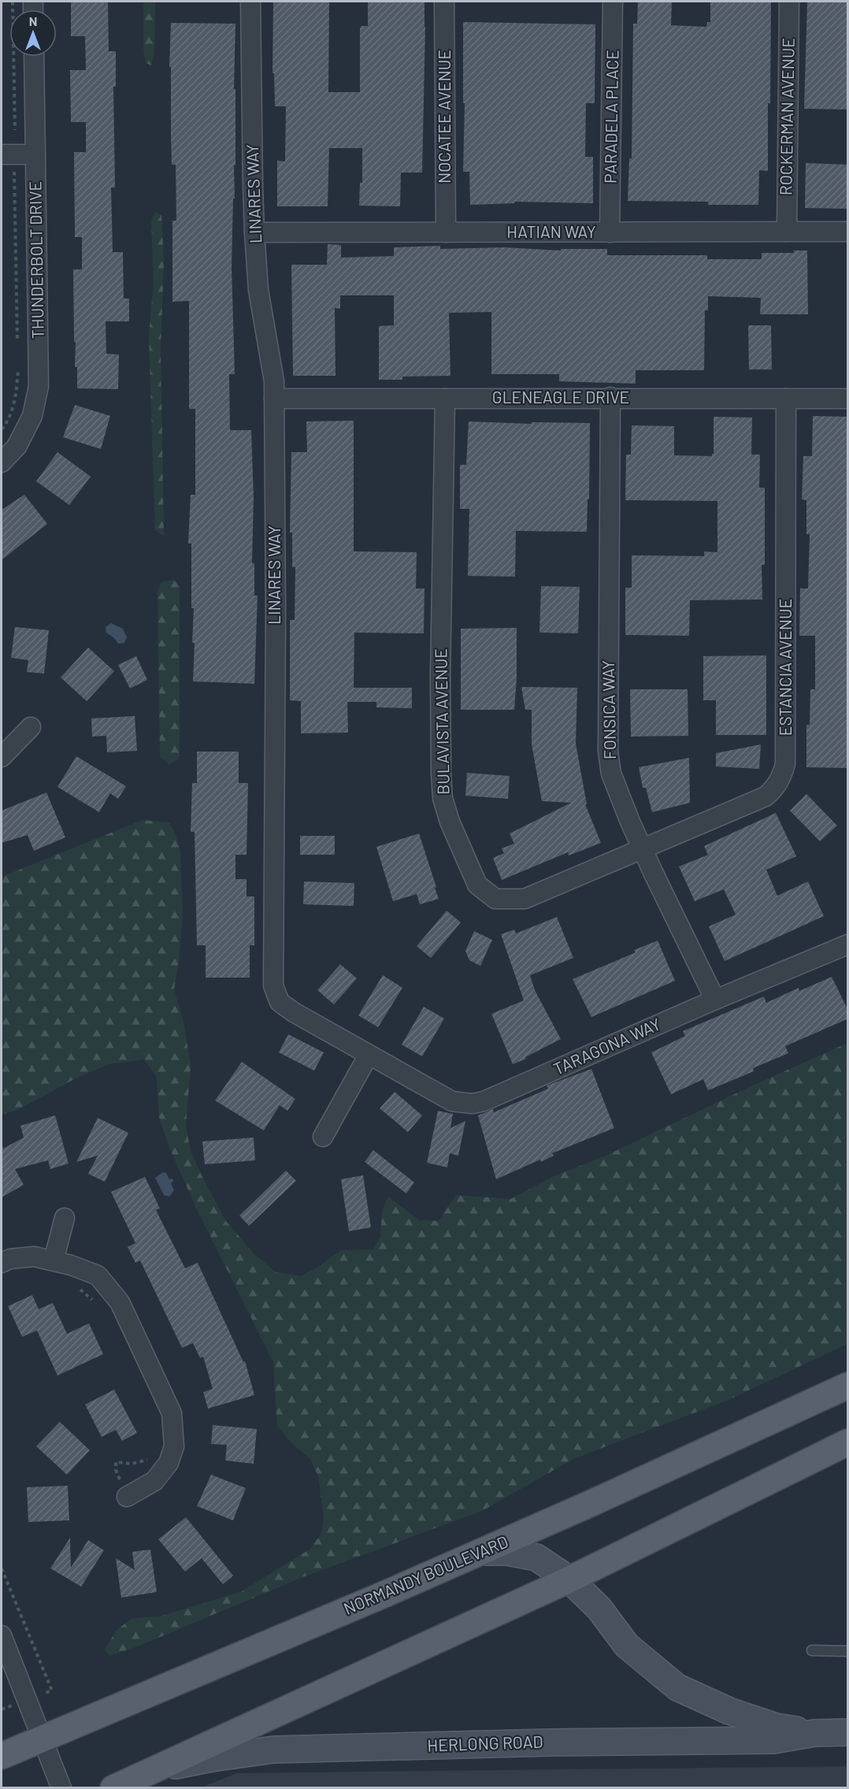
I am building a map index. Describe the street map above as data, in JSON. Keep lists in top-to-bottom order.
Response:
{
  "streets": {
    "main road": ["NORMANDY BOULEVARD"],
    "street": [
      "NOCATEE AVENUE",
      "PARADELA PLACE",
      "ROCKERMAN AVENUE",
      "LINARES WAY",
      "HATIAN WAY",
      "THUNDERBOLT DRIVE",
      "GLENEAGLE DRIVE",
      "ESTANCIA AVENUE",
      "FONSICA WAY",
      "BULAVISTA AVENUE",
      "TARAGONA WAY",
      "HERLONG ROAD"
    ]
  },
  "crossings": [
    ["NOCATEE AVENUE", "HATIAN WAY"],
    ["PARADELA PLACE", "HATIAN WAY"],
    ["ROCKERMAN AVENUE", "HATIAN WAY"],
    ["LINARES WAY", "HATIAN WAY"],
    ["LINARES WAY", "GLENEAGLE DRIVE"],
    ["LINARES WAY", "TARAGONA WAY"],
    ["GLENEAGLE DRIVE", "ESTANCIA AVENUE"],
    ["GLENEAGLE DRIVE", "FONSICA WAY"],
    ["GLENEAGLE DRIVE", "BULAVISTA AVENUE"],
    ["ESTANCIA AVENUE", "FONSICA WAY"],
    ["ESTANCIA AVENUE", "BULAVISTA AVENUE"],
    ["FONSICA WAY", "BULAVISTA AVENUE"],
    ["FONSICA WAY", "TARAGONA WAY"],
    ["NORMANDY BOULEVARD", "HERLONG ROAD"]
  ],
  "north": "top"
}
